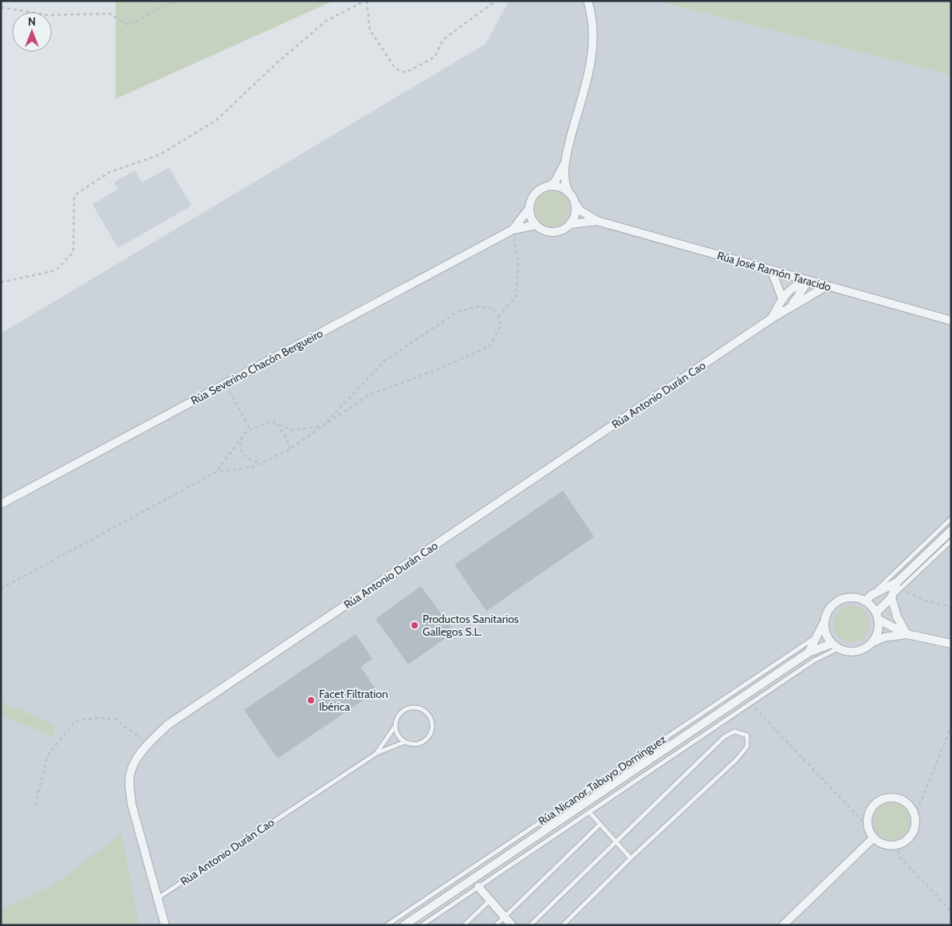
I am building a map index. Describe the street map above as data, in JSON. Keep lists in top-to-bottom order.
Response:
{
  "streets": {
    "street": [
      "Rúa José Ramón Taracido",
      "Rúa Severino Chacón Bergueiro",
      "Rúa Antonio Durán Cao",
      "Rúa Nicanor Tabuyo Domínguez"
    ]
  },
  "crossings": [
    ["Rúa José Ramón Taracido", "Rúa Severino Chacón Bergueiro"],
    ["Rúa José Ramón Taracido", "Rúa Antonio Durán Cao"]
  ],
  "places": ["Productos Sanitarios Gallegos S.L.", "Facet Filtration Ibérica"],
  "north": "top"
}
